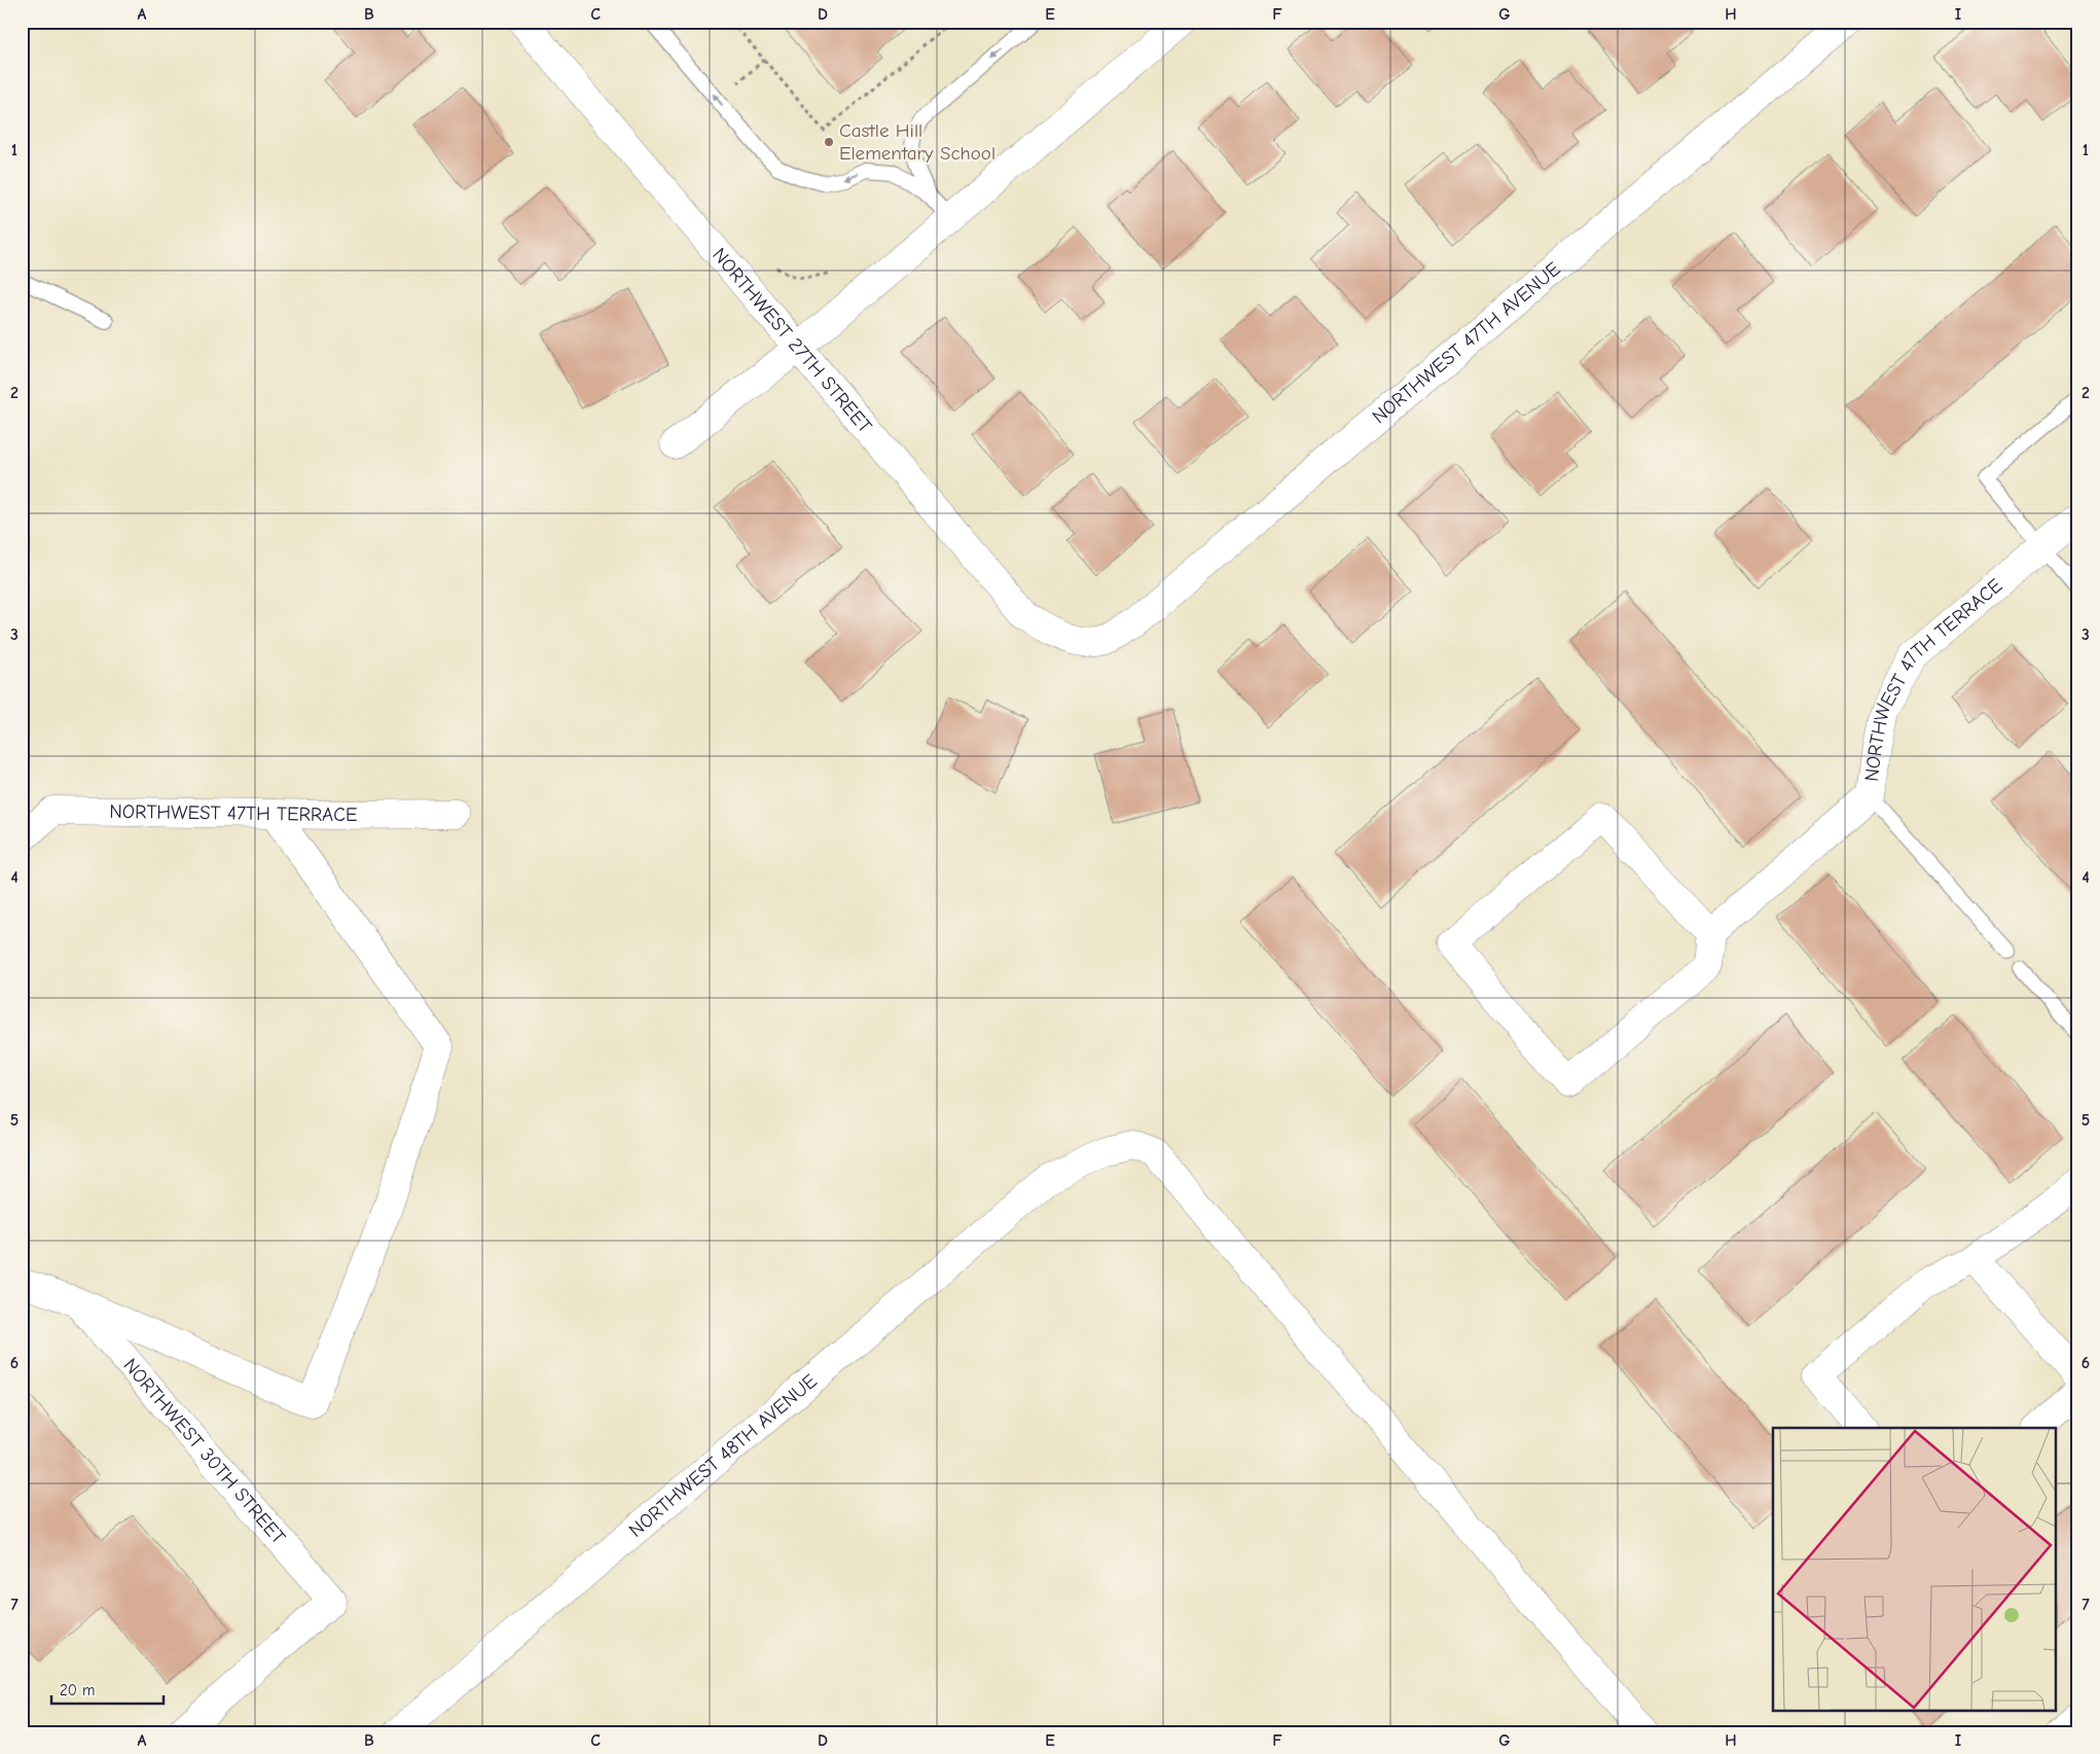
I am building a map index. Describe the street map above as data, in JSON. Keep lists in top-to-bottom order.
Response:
{
  "streets": {
    "street": [
      "NORTHWEST 27TH STREET",
      "NORTHWEST 47TH AVENUE",
      "NORTHWEST 47TH TERRACE",
      "NORTHWEST 30TH STREET",
      "NORTHWEST 48TH AVENUE"
    ]
  },
  "crossings": [
    ["NORTHWEST 27TH STREET", "NORTHWEST 47TH AVENUE"]
  ],
  "places": ["Castle Hill Elementary School"],
  "scale_bar": "20 m",
  "grid": {
    "columns": [
      "A",
      "B",
      "C",
      "D",
      "E",
      "F",
      "G",
      "H",
      "I"
    ],
    "rows": [
      "1",
      "2",
      "3",
      "4",
      "5",
      "6",
      "7"
    ]
  }
}
